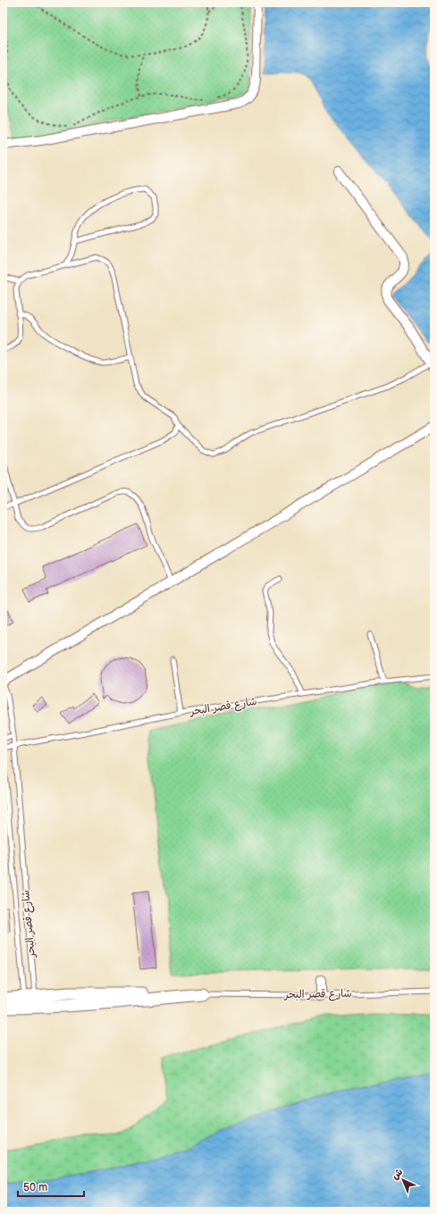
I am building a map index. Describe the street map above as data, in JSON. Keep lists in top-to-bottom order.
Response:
{
  "streets": {
    "street": ["شارع قصر البحر"]
  },
  "scale_bar": "50 m",
  "north": "top left"
}
